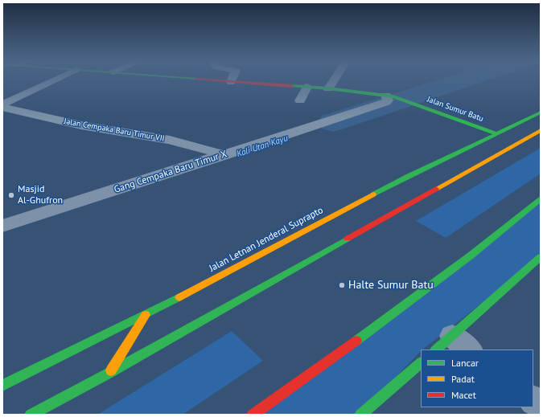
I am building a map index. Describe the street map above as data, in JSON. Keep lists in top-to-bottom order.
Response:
{
  "streets": {
    "main road": ["Jalan Sumur Batu", "Jalan Letnan Jenderal Suprapto"],
    "street": ["Jalan Cempaka Baru Timur VII", "Gang Cempaka Baru Timur X"]
  },
  "crossings": [
    ["Jalan Sumur Batu", "Gang Cempaka Baru Timur X"],
    ["Jalan Sumur Batu", "Jalan Letnan Jenderal Suprapto"],
    ["Jalan Cempaka Baru Timur VII", "Gang Cempaka Baru Timur X"]
  ],
  "water": ["Kali Utan Kayu"],
  "places": ["Masjid Al-Ghufron", "Halte Sumur Batu"],
  "legend": ["Lancar", "Padat", "Macet"]
}
